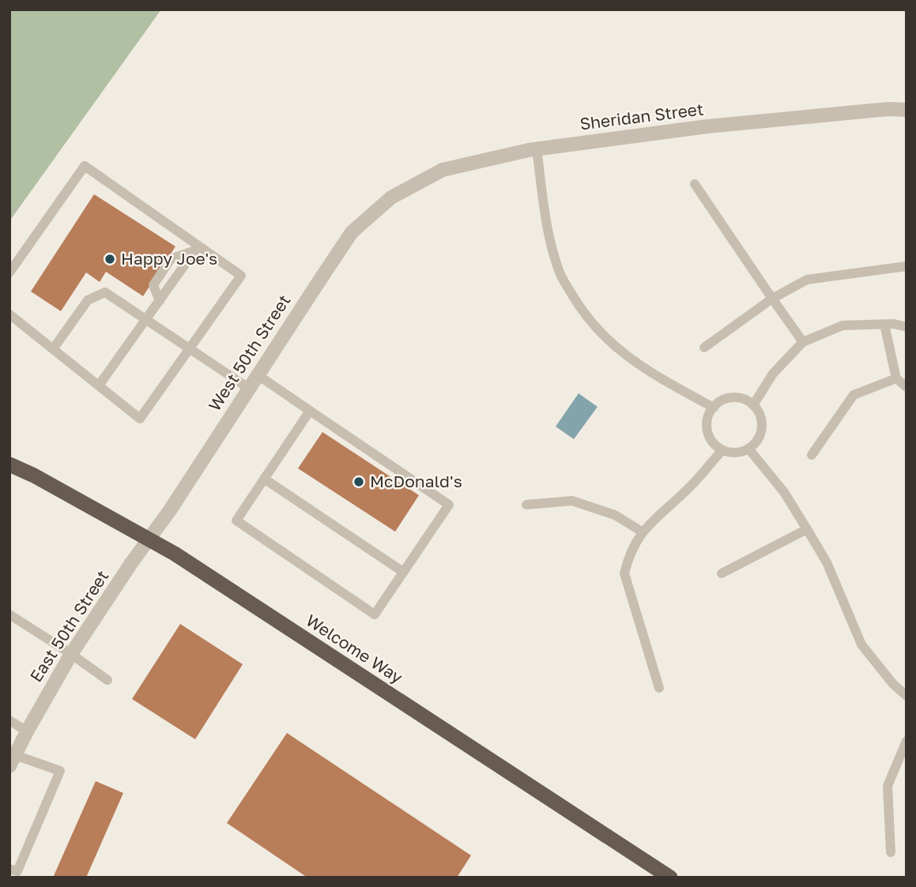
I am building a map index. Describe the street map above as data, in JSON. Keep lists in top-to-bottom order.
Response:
{
  "streets": {
    "highway": ["Welcome Way"],
    "street": ["Sheridan Street", "West 50th Street", "East 50th Street"]
  },
  "crossings": [
    ["Sheridan Street", "West 50th Street"],
    ["West 50th Street", "East 50th Street"],
    ["West 50th Street", "Welcome Way"],
    ["East 50th Street", "Welcome Way"]
  ],
  "places": ["Happy Joe's", "McDonald's"]
}
